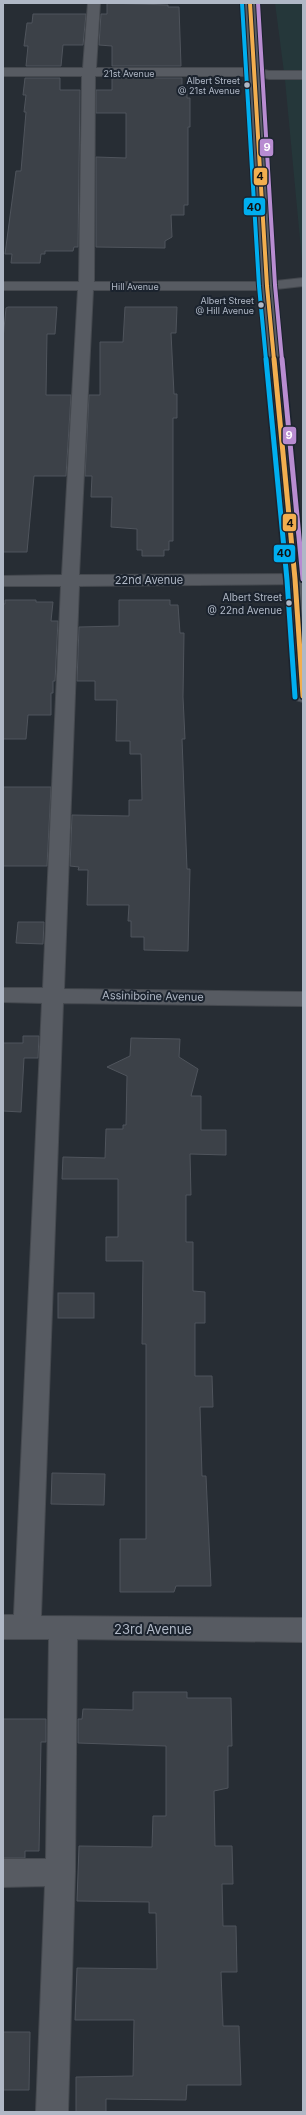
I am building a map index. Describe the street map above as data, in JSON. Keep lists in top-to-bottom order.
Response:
{
  "streets": {
    "street": [
      "21st Avenue",
      "Hill Avenue",
      "22nd Avenue",
      "Assiniboine Avenue",
      "23rd Avenue"
    ]
  },
  "places": ["Albert Street @ 21st Avenue", "Albert Street @ Hill Avenue", "Albert Street @ 22nd Avenue"],
  "lines": ["transit line 4", "transit line 40", "transit line 9"]
}
